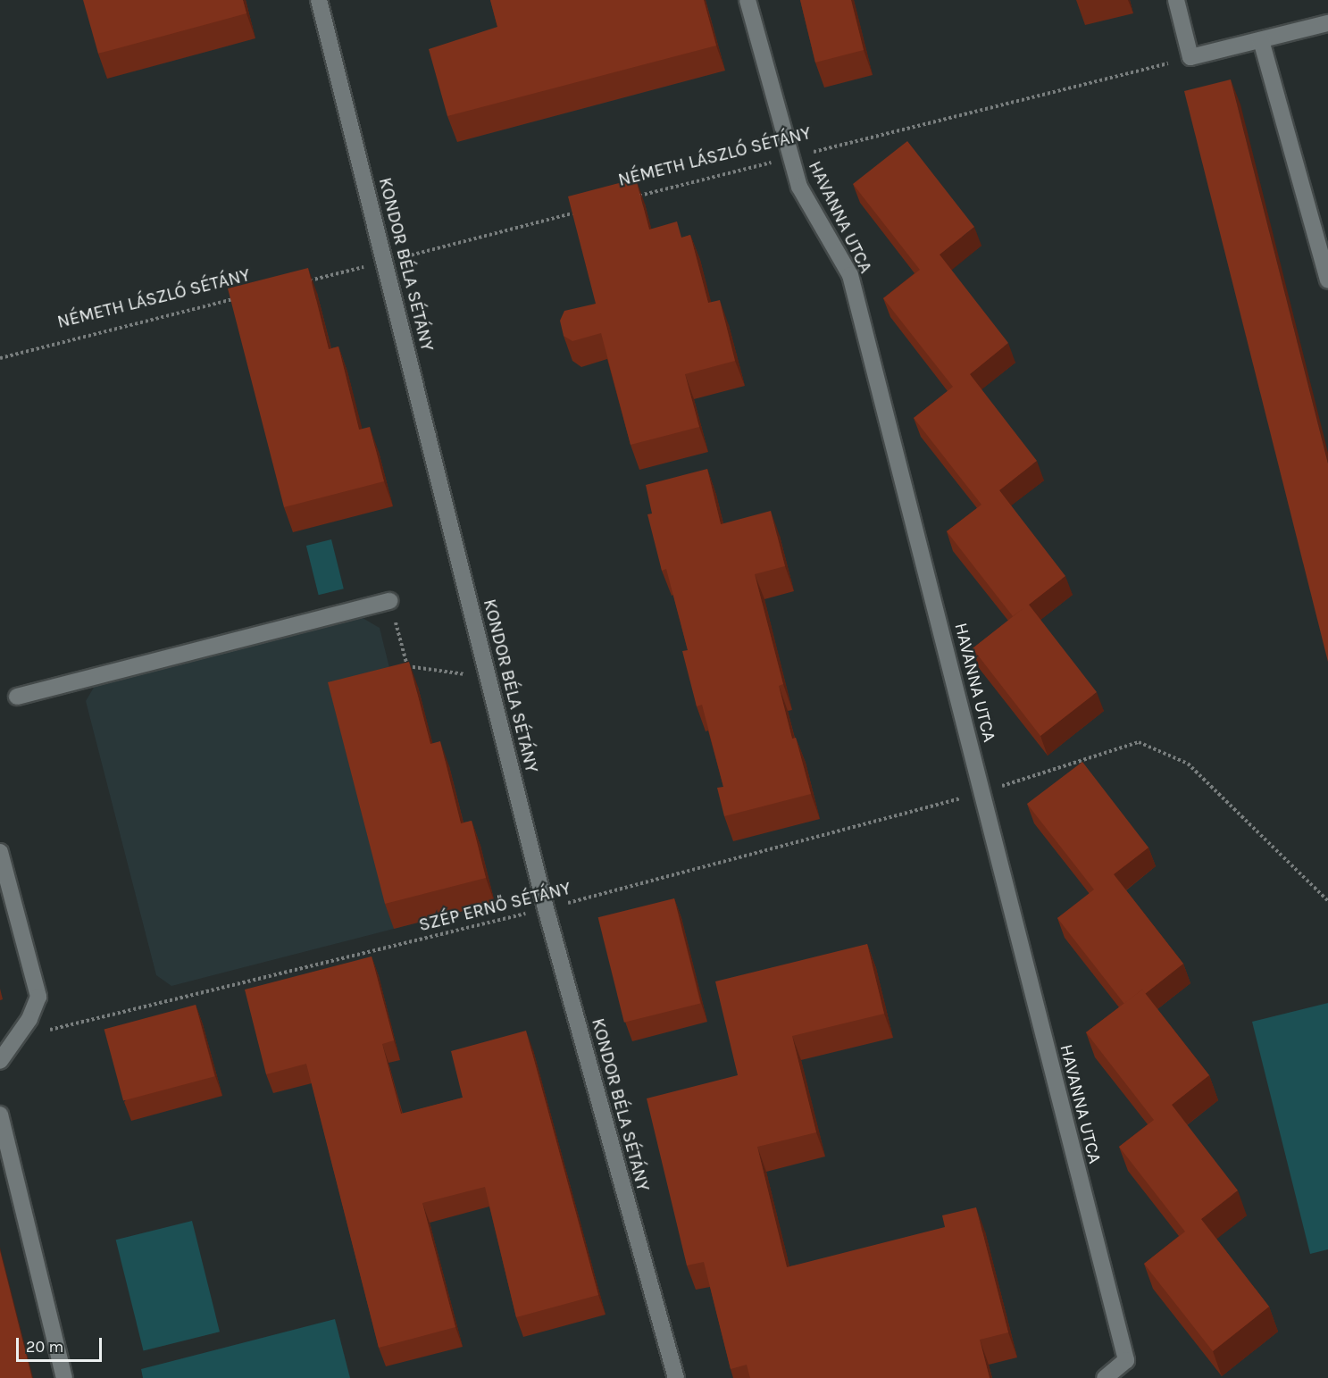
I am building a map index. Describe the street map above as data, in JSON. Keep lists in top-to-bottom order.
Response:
{
  "streets": {
    "street": ["HAVANNA UTCA", "KONDOR BÉLA SÉTÁNY"],
    "path": ["NÉMETH LÁSZLÓ SÉTÁNY", "SZÉP ERNŐ SÉTÁNY"]
  },
  "crossings": [
    ["NÉMETH LÁSZLÓ SÉTÁNY", "HAVANNA UTCA"],
    ["HAVANNA UTCA", "SZÉP ERNŐ SÉTÁNY"],
    ["KONDOR BÉLA SÉTÁNY", "SZÉP ERNŐ SÉTÁNY"]
  ],
  "scale_bar": "20 m"
}
